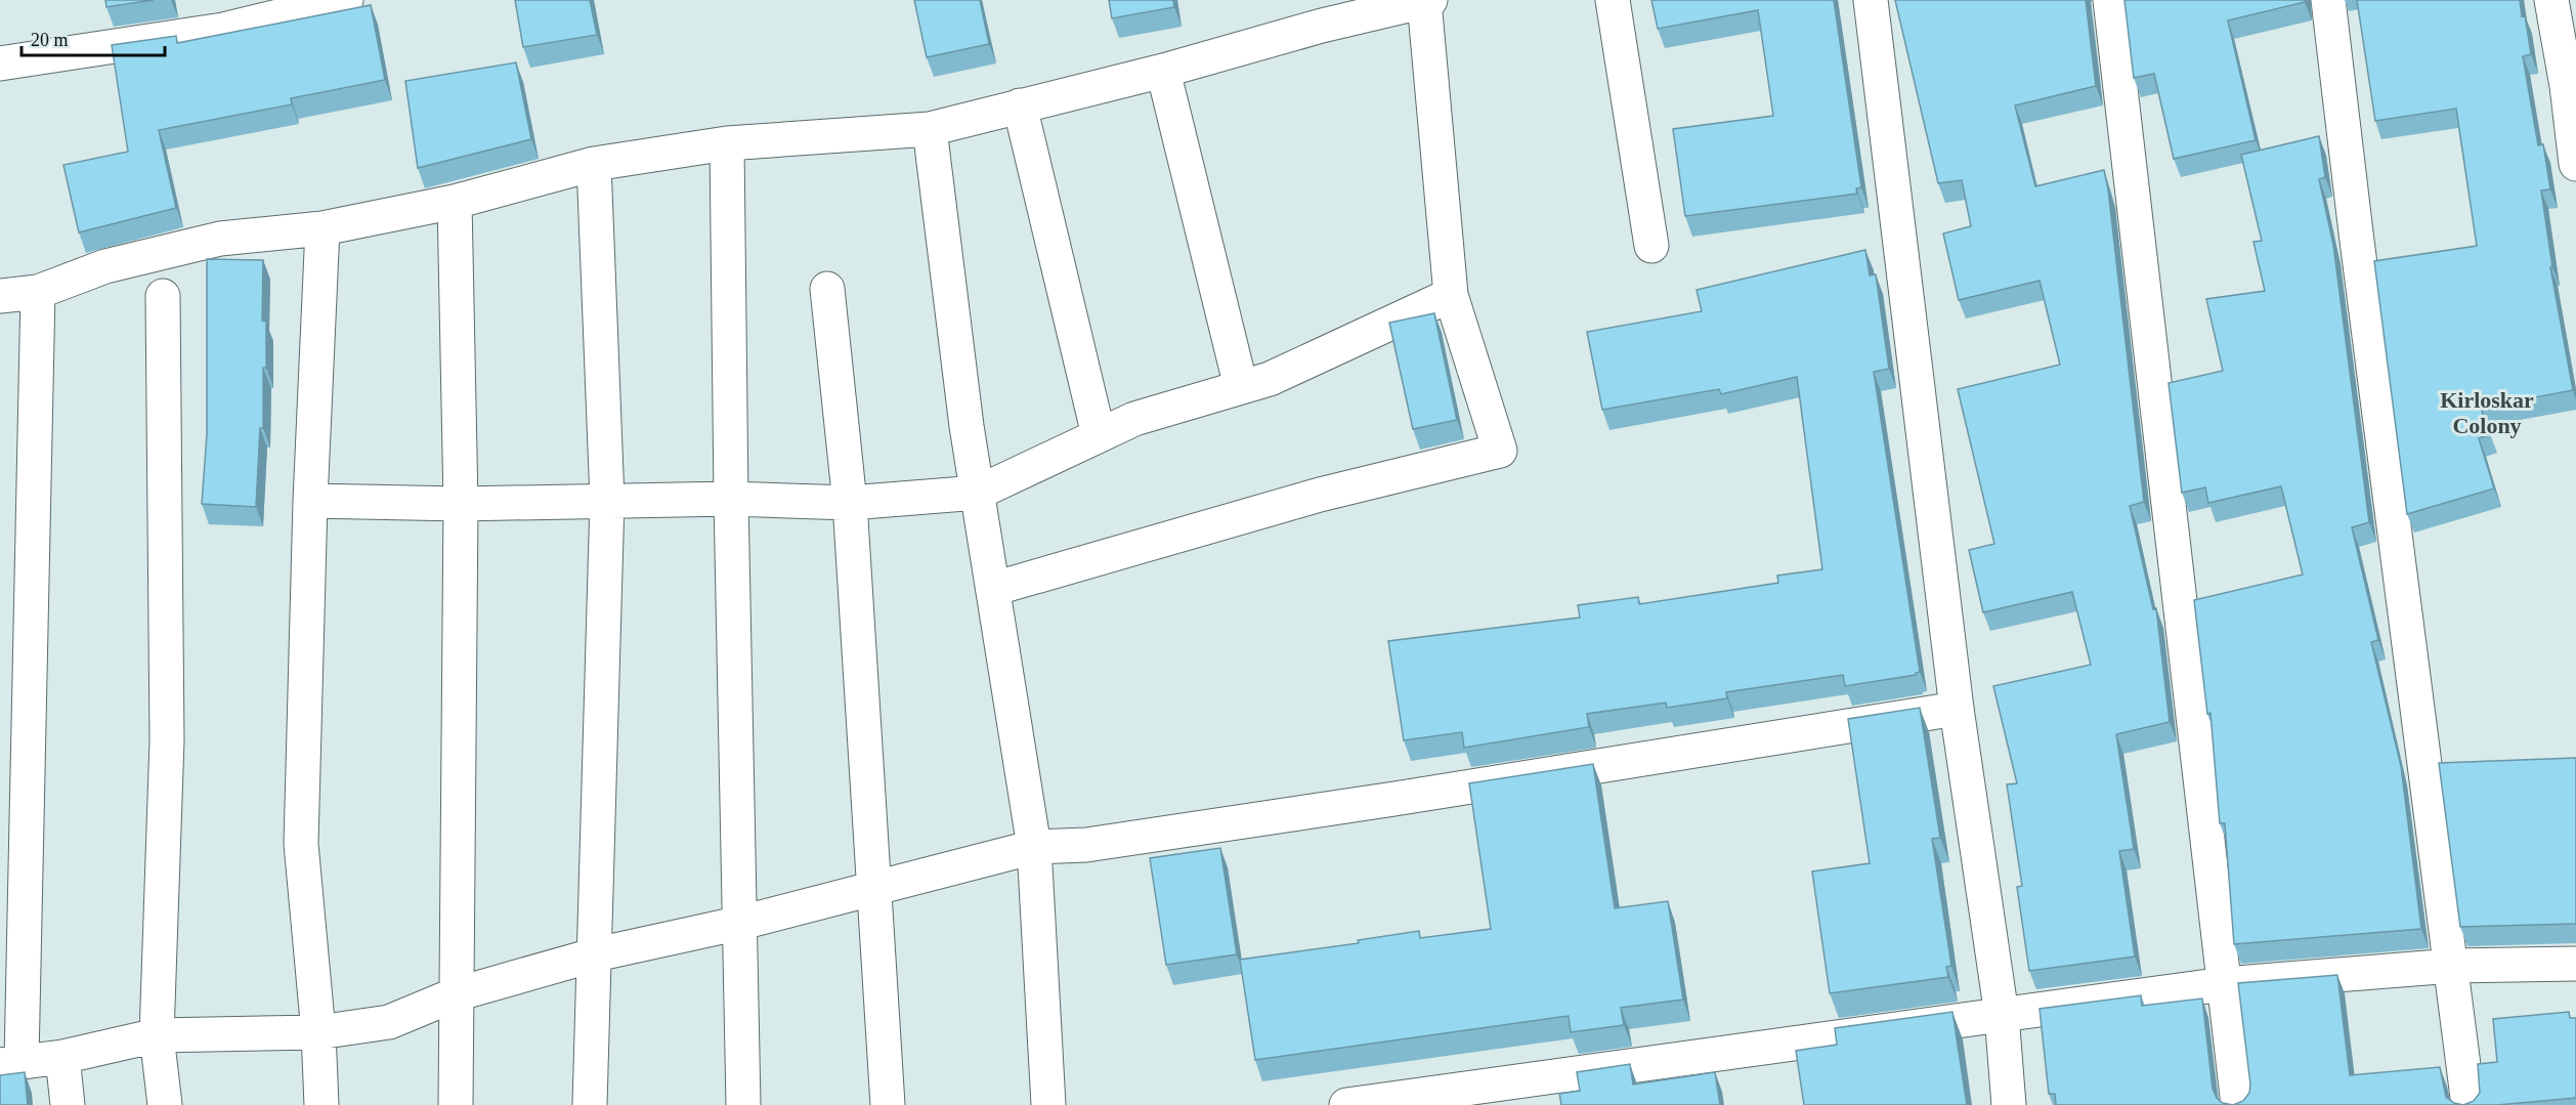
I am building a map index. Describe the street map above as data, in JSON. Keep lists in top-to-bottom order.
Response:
{
  "districts": ["Kirloskar Colony"],
  "scale_bar": "20 m"
}
